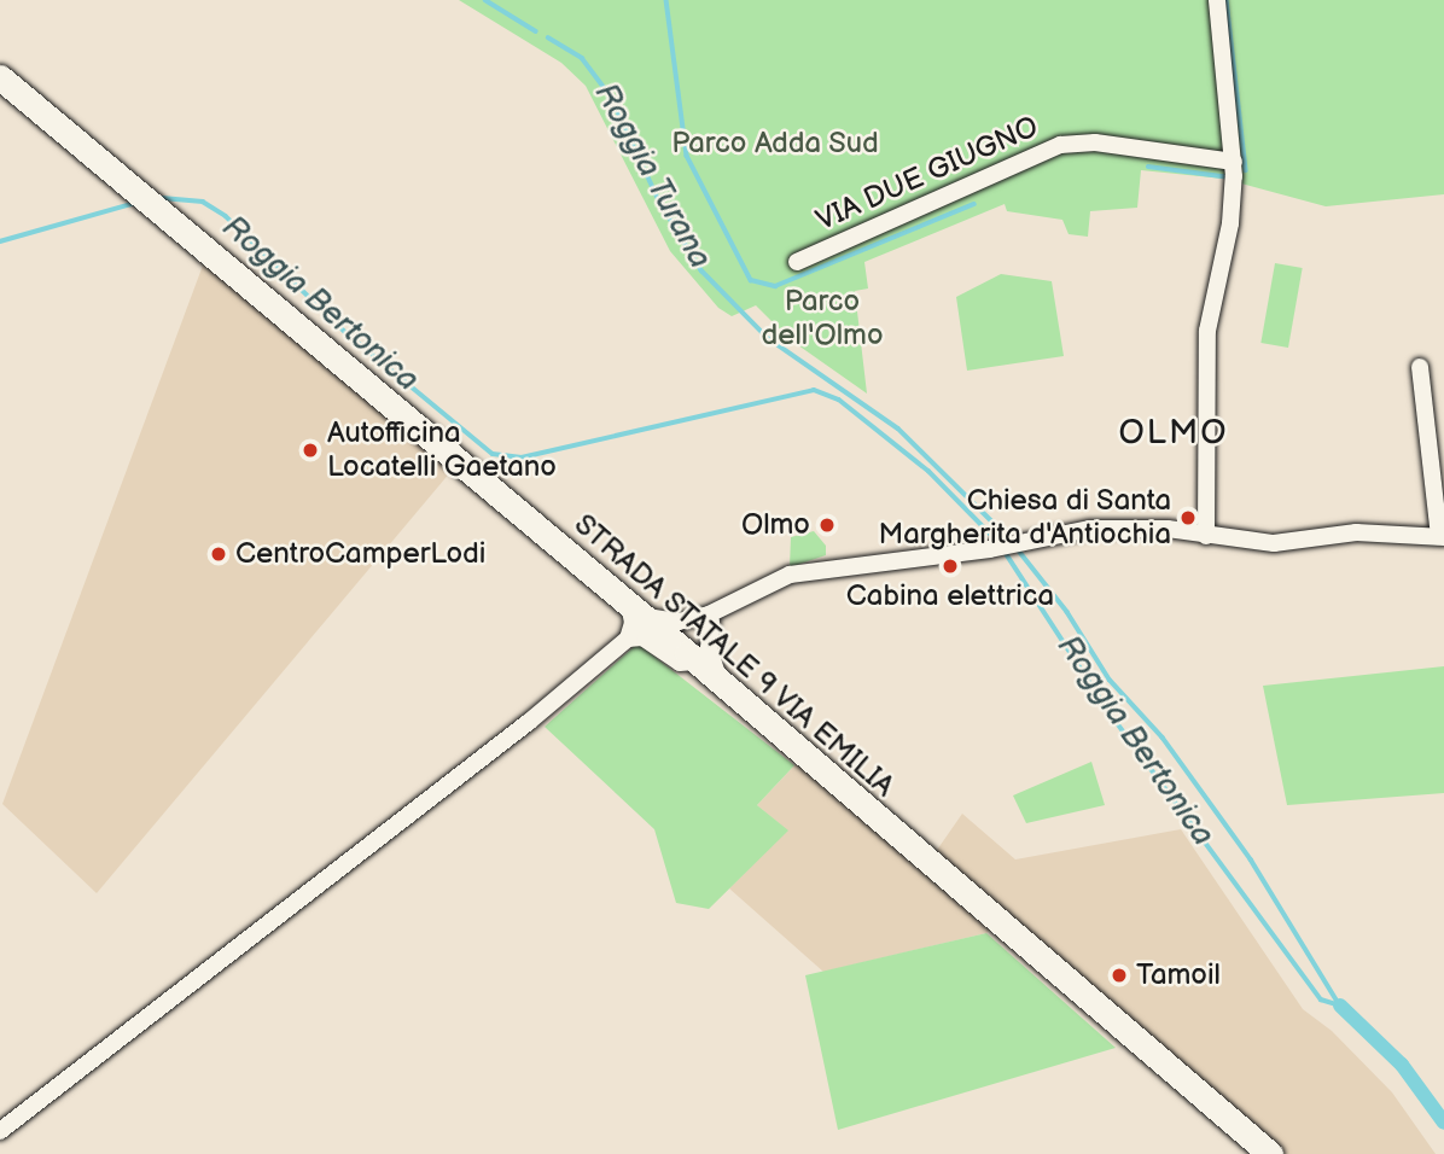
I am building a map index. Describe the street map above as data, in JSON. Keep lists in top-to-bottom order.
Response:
{
  "streets": {
    "main road": ["STRADA STATALE 9 VIA EMILIA"],
    "street": ["VIA DUE GIUGNO"]
  },
  "districts": ["OLMO"],
  "water": ["Roggia Turana", "Roggia Bertonica"],
  "parks": ["Parco Adda Sud", "Parco dell'Olmo"],
  "places": [
    "Autofficina Locatelli Gaetano",
    "Chiesa di Santa Margherita d'Antiochia",
    "Olmo",
    "CentroCamperLodi",
    "Cabina elettrica",
    "Tamoil"
  ]
}
